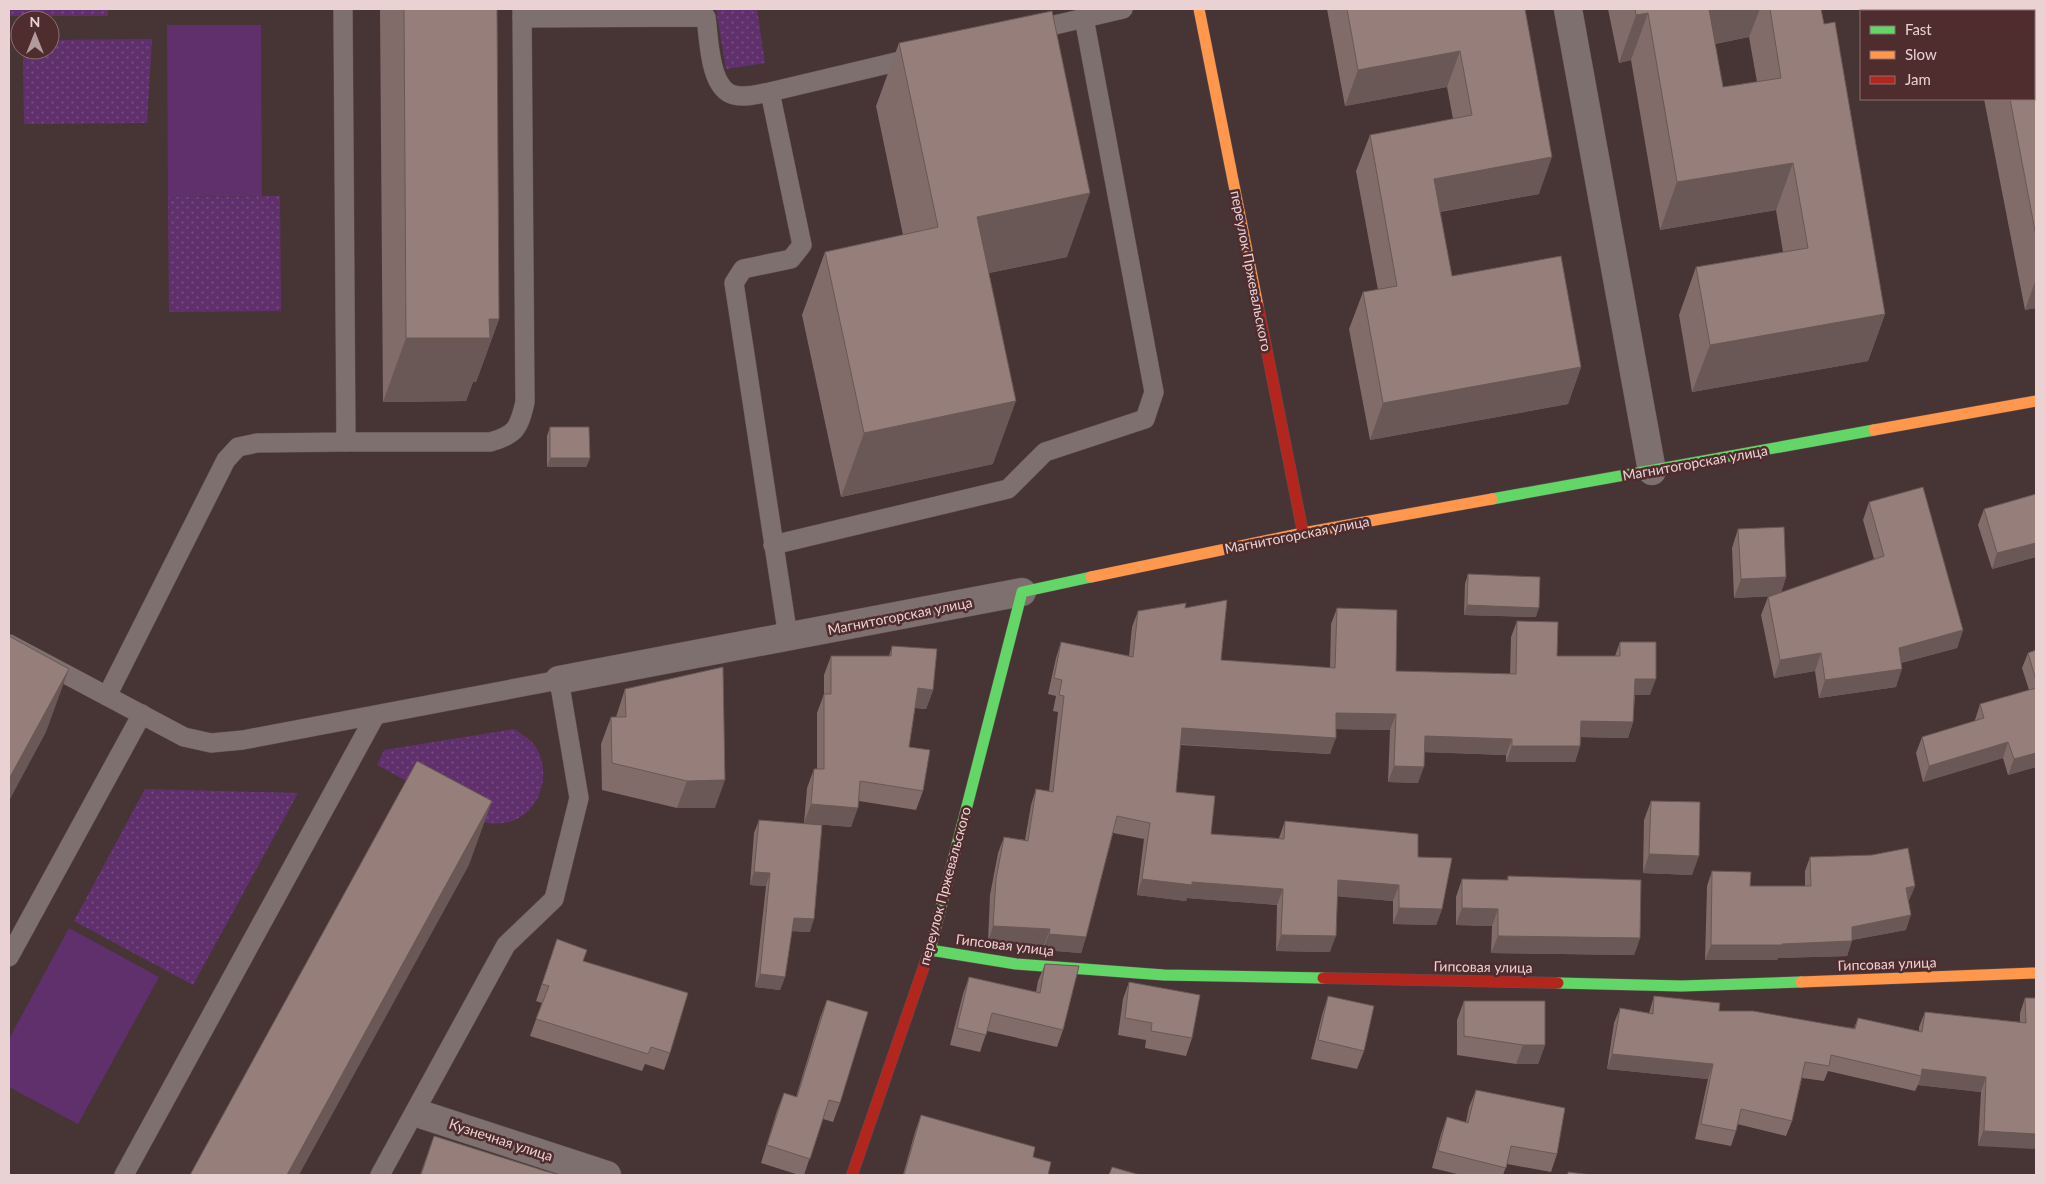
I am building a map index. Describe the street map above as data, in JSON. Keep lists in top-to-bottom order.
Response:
{
  "streets": {
    "main road": ["переулок Пржевальского", "Магнитогорская улица", "Гипсовая улица"],
    "street": ["Кузнечная улица"]
  },
  "crossings": [
    ["переулок Пржевальского", "Магнитогорская улица"],
    ["переулок Пржевальского", "Гипсовая улица"]
  ],
  "legend": ["Fast", "Slow", "Jam"],
  "north": "top"
}
